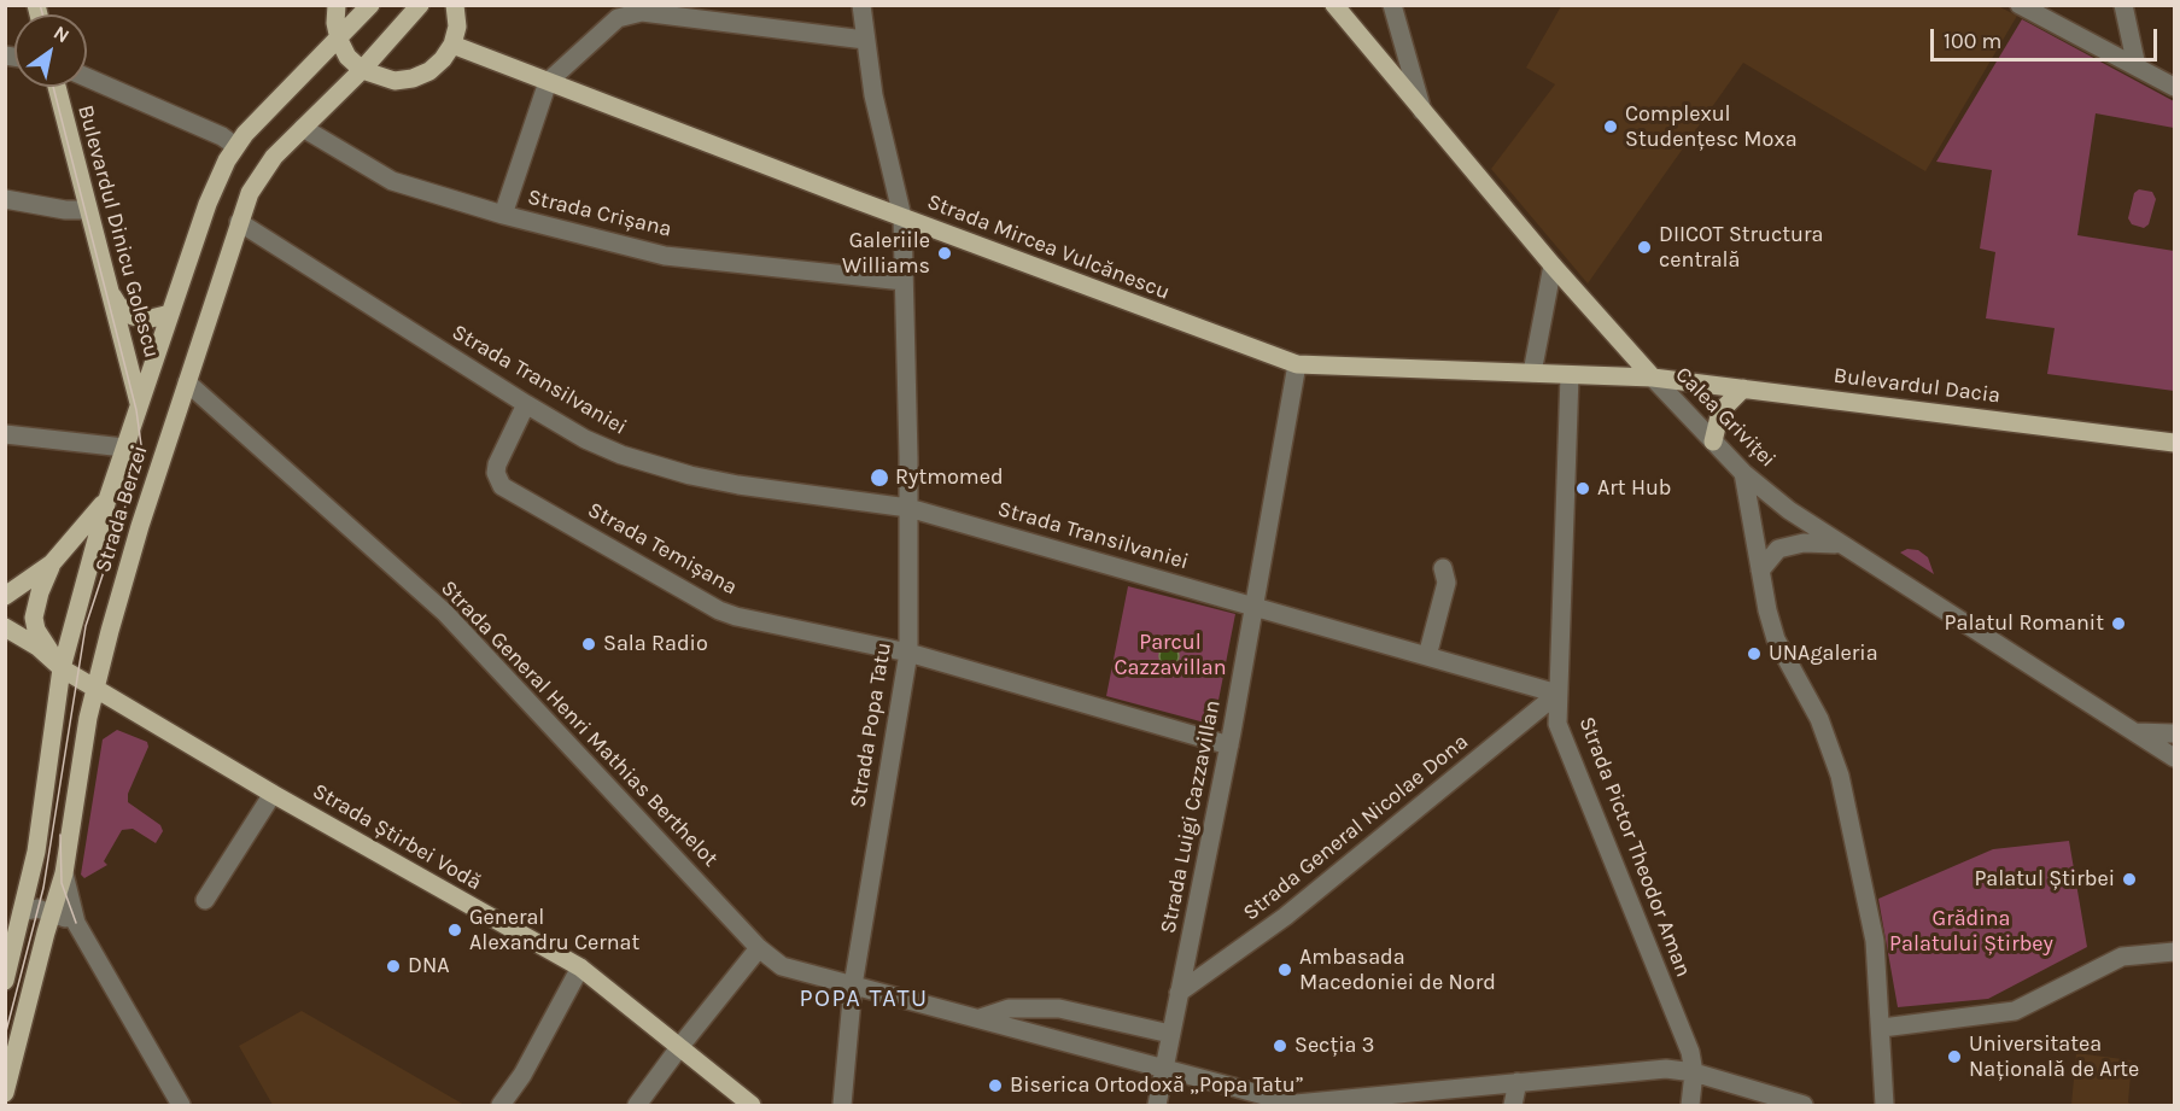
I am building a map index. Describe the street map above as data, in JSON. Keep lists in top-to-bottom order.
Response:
{
  "streets": {
    "main road": [
      "Bulevardul Dinicu Golescu",
      "Strada Mircea Vulcănescu",
      "Bulevardul Dacia",
      "Calea Griviței",
      "Strada Berzei",
      "Strada Știrbei Vodă"
    ],
    "street": [
      "Strada Crișana",
      "Strada Transilvaniei",
      "Strada Temișana",
      "Strada General Henri Mathias Berthelot",
      "Strada Popa Tatu",
      "Strada Luigi Cazzavillan",
      "Strada General Nicolae Dona",
      "Strada Pictor Theodor Aman"
    ]
  },
  "crossings": [
    ["Strada Crișana", "Strada Berzei"],
    ["Strada Crișana", "Strada Popa Tatu"],
    ["Bulevardul Dinicu Golescu", "Strada Berzei"],
    ["Strada Mircea Vulcănescu", "Bulevardul Dacia"],
    ["Strada Mircea Vulcănescu", "Calea Griviței"],
    ["Strada Mircea Vulcănescu", "Strada Popa Tatu"],
    ["Strada Mircea Vulcănescu", "Strada Luigi Cazzavillan"],
    ["Strada Mircea Vulcănescu", "Strada Pictor Theodor Aman"],
    ["Strada Transilvaniei", "Strada Berzei"],
    ["Strada Transilvaniei", "Strada Temișana"],
    ["Strada Transilvaniei", "Strada Popa Tatu"],
    ["Strada Transilvaniei", "Strada Luigi Cazzavillan"],
    ["Strada Transilvaniei", "Strada General Nicolae Dona"],
    ["Strada Transilvaniei", "Strada Pictor Theodor Aman"],
    ["Bulevardul Dacia", "Calea Griviței"],
    ["Strada Berzei", "Strada General Henri Mathias Berthelot"],
    ["Strada Berzei", "Strada Știrbei Vodă"],
    ["Strada Temișana", "Strada Popa Tatu"],
    ["Strada Temișana", "Strada Luigi Cazzavillan"],
    ["Strada General Henri Mathias Berthelot", "Strada Popa Tatu"],
    ["Strada General Henri Mathias Berthelot", "Strada Luigi Cazzavillan"],
    ["Strada General Henri Mathias Berthelot", "Strada Pictor Theodor Aman"],
    ["Strada Luigi Cazzavillan", "Strada General Nicolae Dona"],
    ["Strada General Nicolae Dona", "Strada Pictor Theodor Aman"]
  ],
  "districts": ["POPA TATU"],
  "parks": ["Parcul Cazzavillan", "Grădina Palatului Știrbey"],
  "places": [
    "Complexul Studențesc Moxa",
    "DIICOT Structura centrală",
    "Galeriile Williams",
    "Rytmomed",
    "Art Hub",
    "Palatul Romanit",
    "Sala Radio",
    "UNAgaleria",
    "Palatul Știrbei",
    "General Alexandru Cernat",
    "DNA",
    "Ambasada Macedoniei de Nord",
    "Secția 3",
    "Universitatea Națională de Arte",
    "Biserica Ortodoxă „Popa Tatu”"
  ],
  "scale_bar": "100 m",
  "north": "top right"
}
